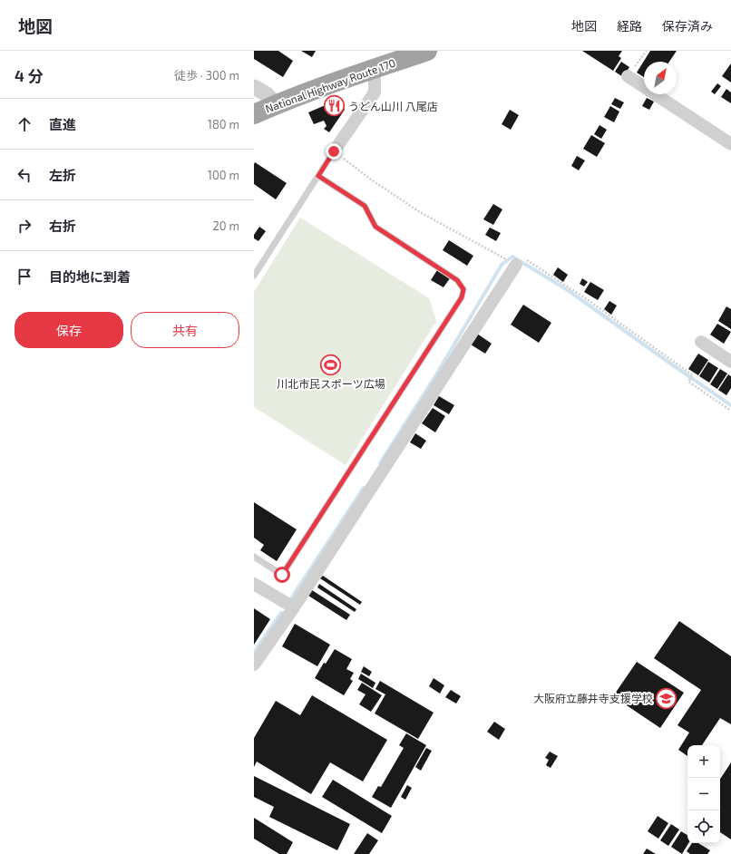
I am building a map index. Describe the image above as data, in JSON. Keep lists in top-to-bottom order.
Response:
{
  "streets": {
    "highway": ["National Highway Route 170"]
  },
  "places": {
    "restaurant": ["うどん山川 八尾店"],
    "sports": ["川北市民スポーツ広場"],
    "school or university": ["大阪府立藤井寺支援学校"]
  },
  "north": "top right",
  "page": {
    "header": "地図",
    "nav": ["地図", "経路", "保存済み"],
    "heading": ["4 分", "徒歩 · 300 m"],
    "list": [
      ["直進", "180 m"],
      ["左折", "100 m"],
      ["右折", "20 m"],
      "目的地に到着"
    ],
    "buttons": ["保存", "共有"],
    "map_buttons": ["+", "−"]
  }
}
